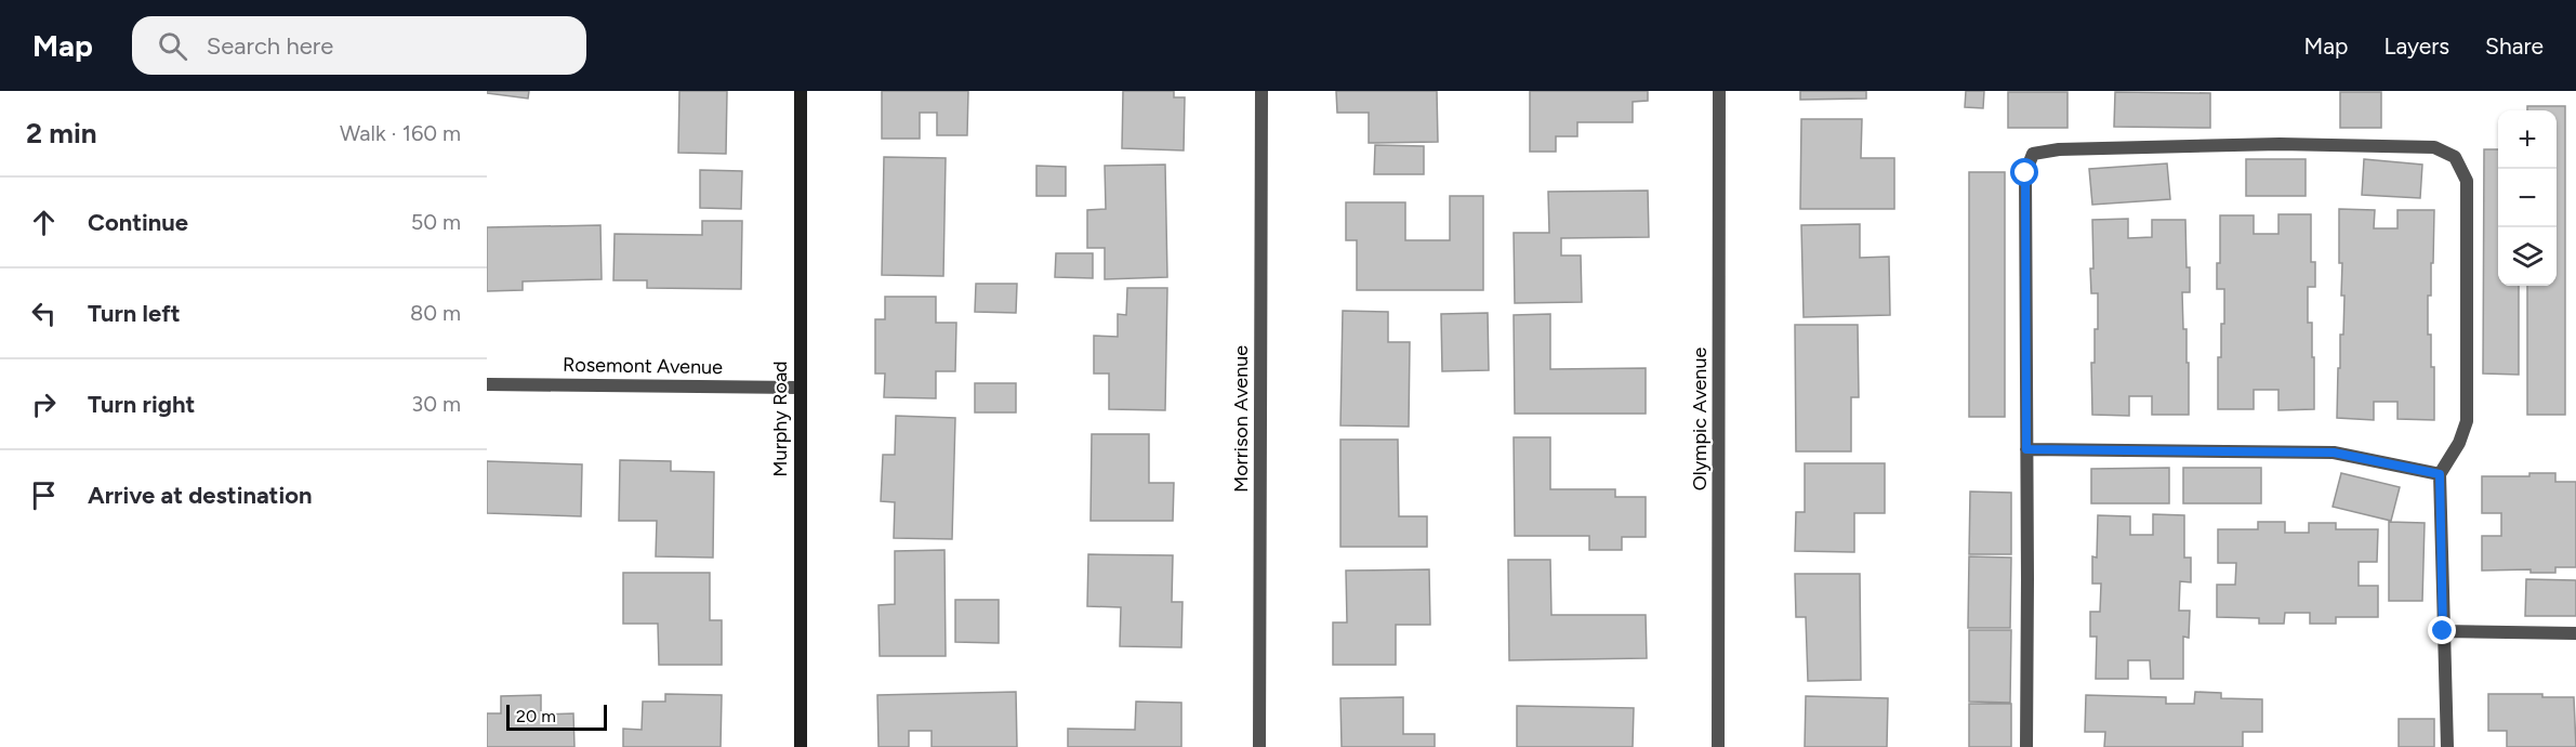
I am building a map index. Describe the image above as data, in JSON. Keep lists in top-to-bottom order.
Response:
{
  "streets": {
    "street": [
      "Rosemont Avenue",
      "Murphy Road",
      "Morrison Avenue",
      "Olympic Avenue"
    ]
  },
  "crossings": [
    ["Rosemont Avenue", "Murphy Road"]
  ],
  "scale_bar": "20 m",
  "page": {
    "header": "Map",
    "search": "Search here",
    "nav": ["Map", "Layers", "Share"],
    "heading": ["2 min", "Walk · 160 m"],
    "map_buttons": ["+", "−"],
    "list": [
      ["Continue", "50 m"],
      ["Turn left", "80 m"],
      ["Turn right", "30 m"],
      "Arrive at destination"
    ],
    "scale": "20 m"
  }
}
